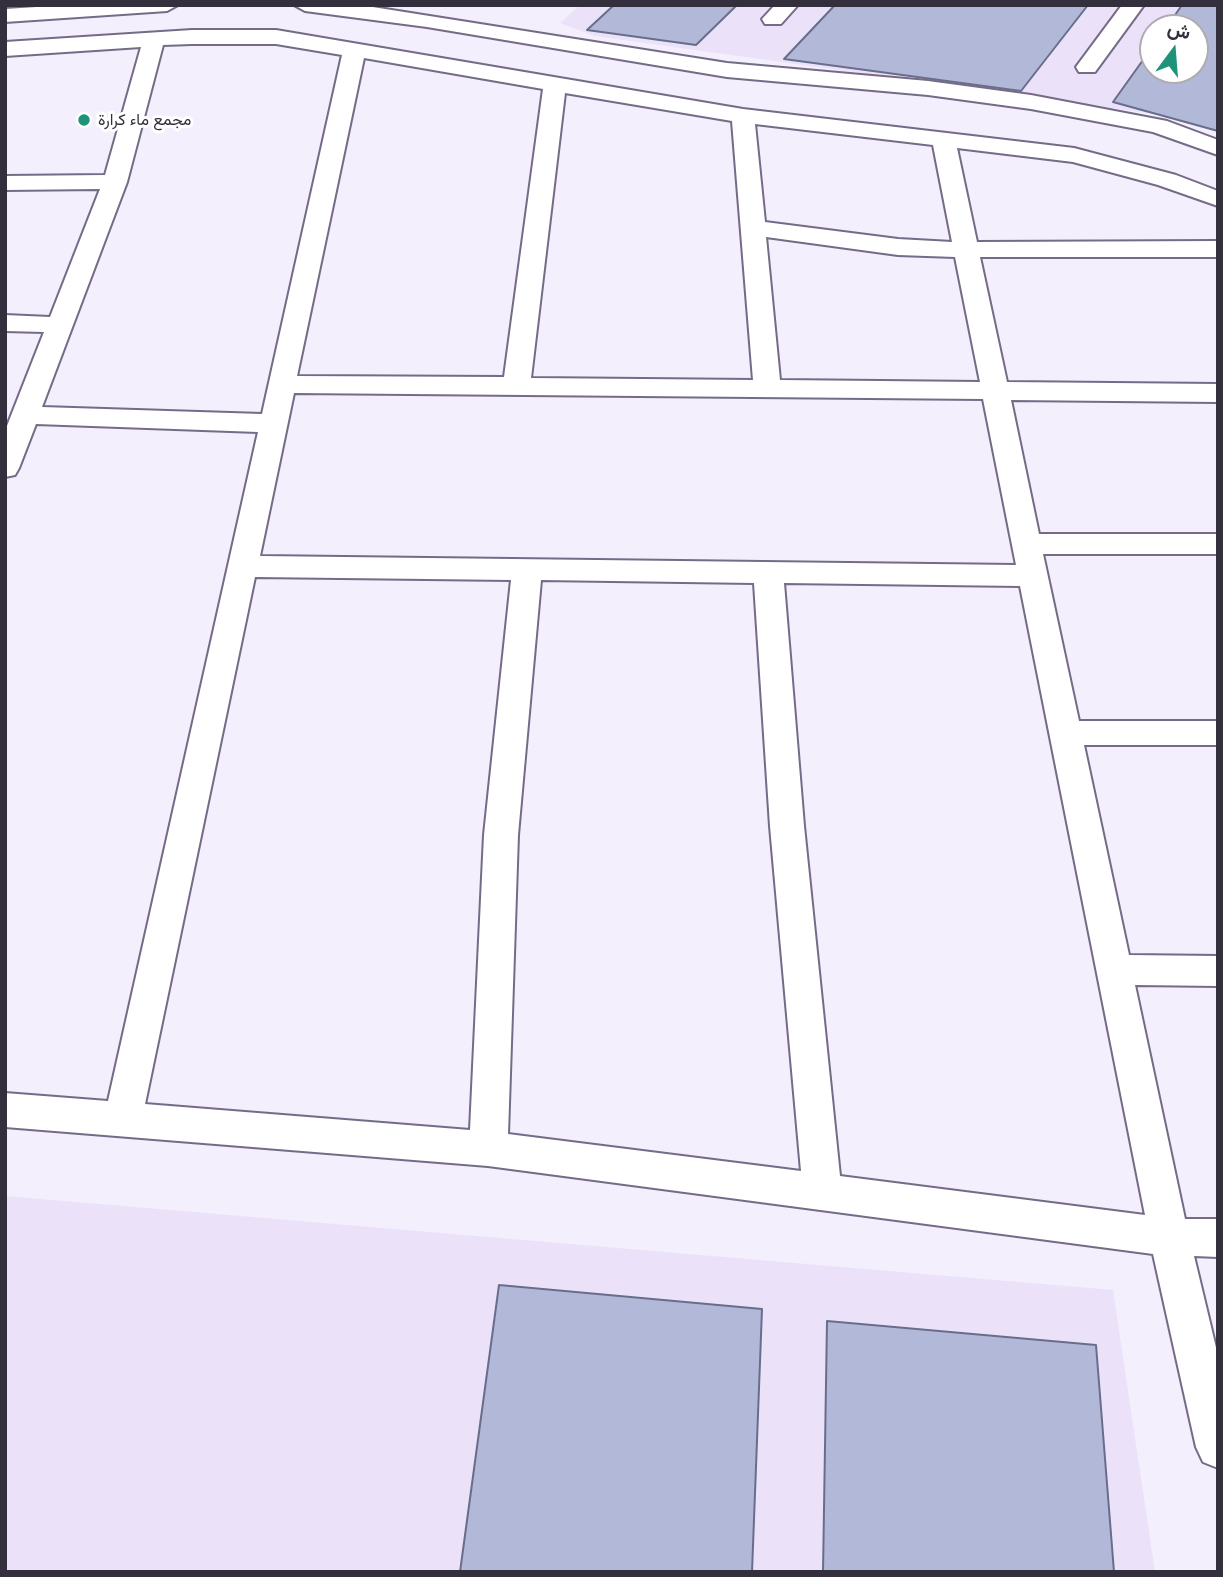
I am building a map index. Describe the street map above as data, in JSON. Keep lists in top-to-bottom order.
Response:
{
  "places": ["مجمع ماء كرارة"],
  "north": "top"
}
